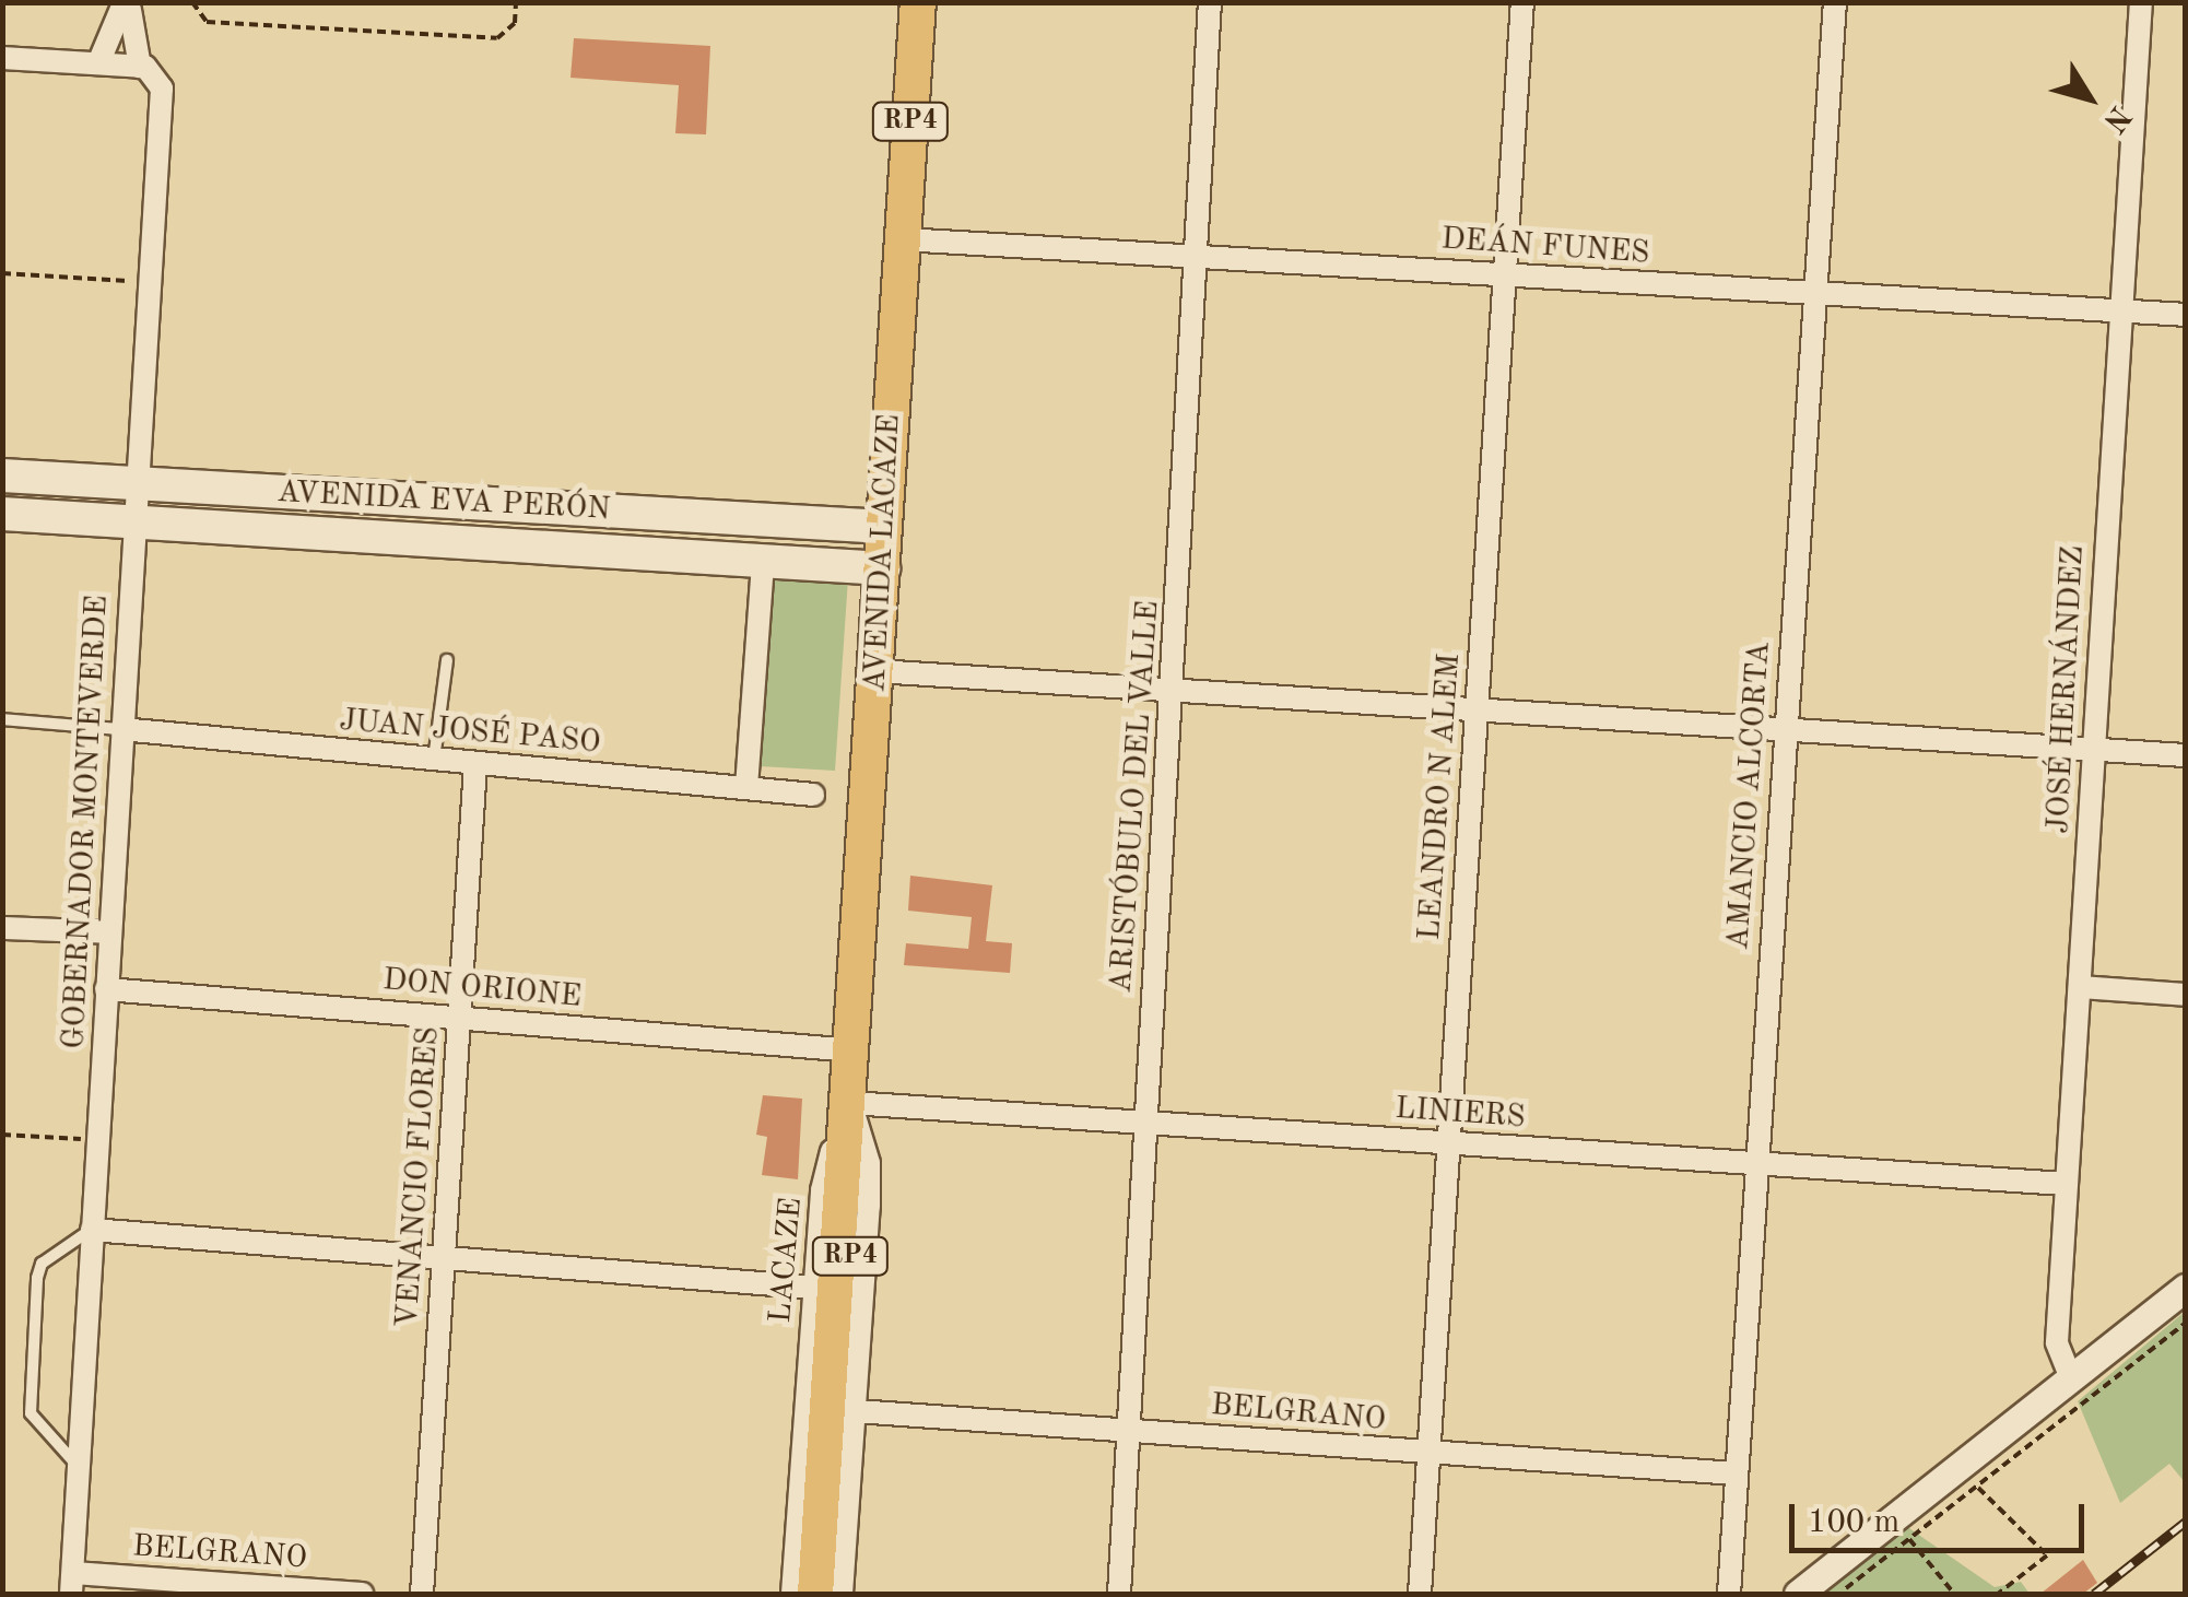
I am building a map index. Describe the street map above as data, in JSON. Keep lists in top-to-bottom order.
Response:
{
  "streets": {
    "main road": ["RP4", "AVENIDA EVA PERÓN", "AVENIDA LACAZE"],
    "street": [
      "DEÁN FUNES",
      "JOSÉ HERNÁNDEZ",
      "JUAN JOSÉ PASO",
      "AMANCIO ALCORTA",
      "ARISTÓBULO DEL VALLE",
      "LEANDRO N ALEM",
      "GOBERNADOR MONTEVERDE",
      "DON ORIONE",
      "LINIERS",
      "VENANCIO FLORES",
      "LACAZE",
      "BELGRANO"
    ]
  },
  "crossings": [
    ["DEÁN FUNES", "AVENIDA LACAZE"],
    ["DEÁN FUNES", "JOSÉ HERNÁNDEZ"],
    ["DEÁN FUNES", "AMANCIO ALCORTA"],
    ["DEÁN FUNES", "ARISTÓBULO DEL VALLE"],
    ["DEÁN FUNES", "LEANDRO N ALEM"],
    ["AVENIDA EVA PERÓN", "AVENIDA LACAZE"],
    ["AVENIDA EVA PERÓN", "GOBERNADOR MONTEVERDE"],
    ["AVENIDA LACAZE", "DON ORIONE"],
    ["AVENIDA LACAZE", "LINIERS"],
    ["AVENIDA LACAZE", "LACAZE"],
    ["AVENIDA LACAZE", "BELGRANO"],
    ["JOSÉ HERNÁNDEZ", "LINIERS"],
    ["JUAN JOSÉ PASO", "GOBERNADOR MONTEVERDE"],
    ["JUAN JOSÉ PASO", "VENANCIO FLORES"],
    ["AMANCIO ALCORTA", "LINIERS"],
    ["AMANCIO ALCORTA", "BELGRANO"],
    ["ARISTÓBULO DEL VALLE", "LINIERS"],
    ["ARISTÓBULO DEL VALLE", "BELGRANO"],
    ["LEANDRO N ALEM", "LINIERS"],
    ["LEANDRO N ALEM", "BELGRANO"],
    ["GOBERNADOR MONTEVERDE", "DON ORIONE"],
    ["GOBERNADOR MONTEVERDE", "BELGRANO"],
    ["DON ORIONE", "VENANCIO FLORES"],
    ["LINIERS", "LACAZE"]
  ],
  "scale_bar": "100 m",
  "north": "bottom right"
}
